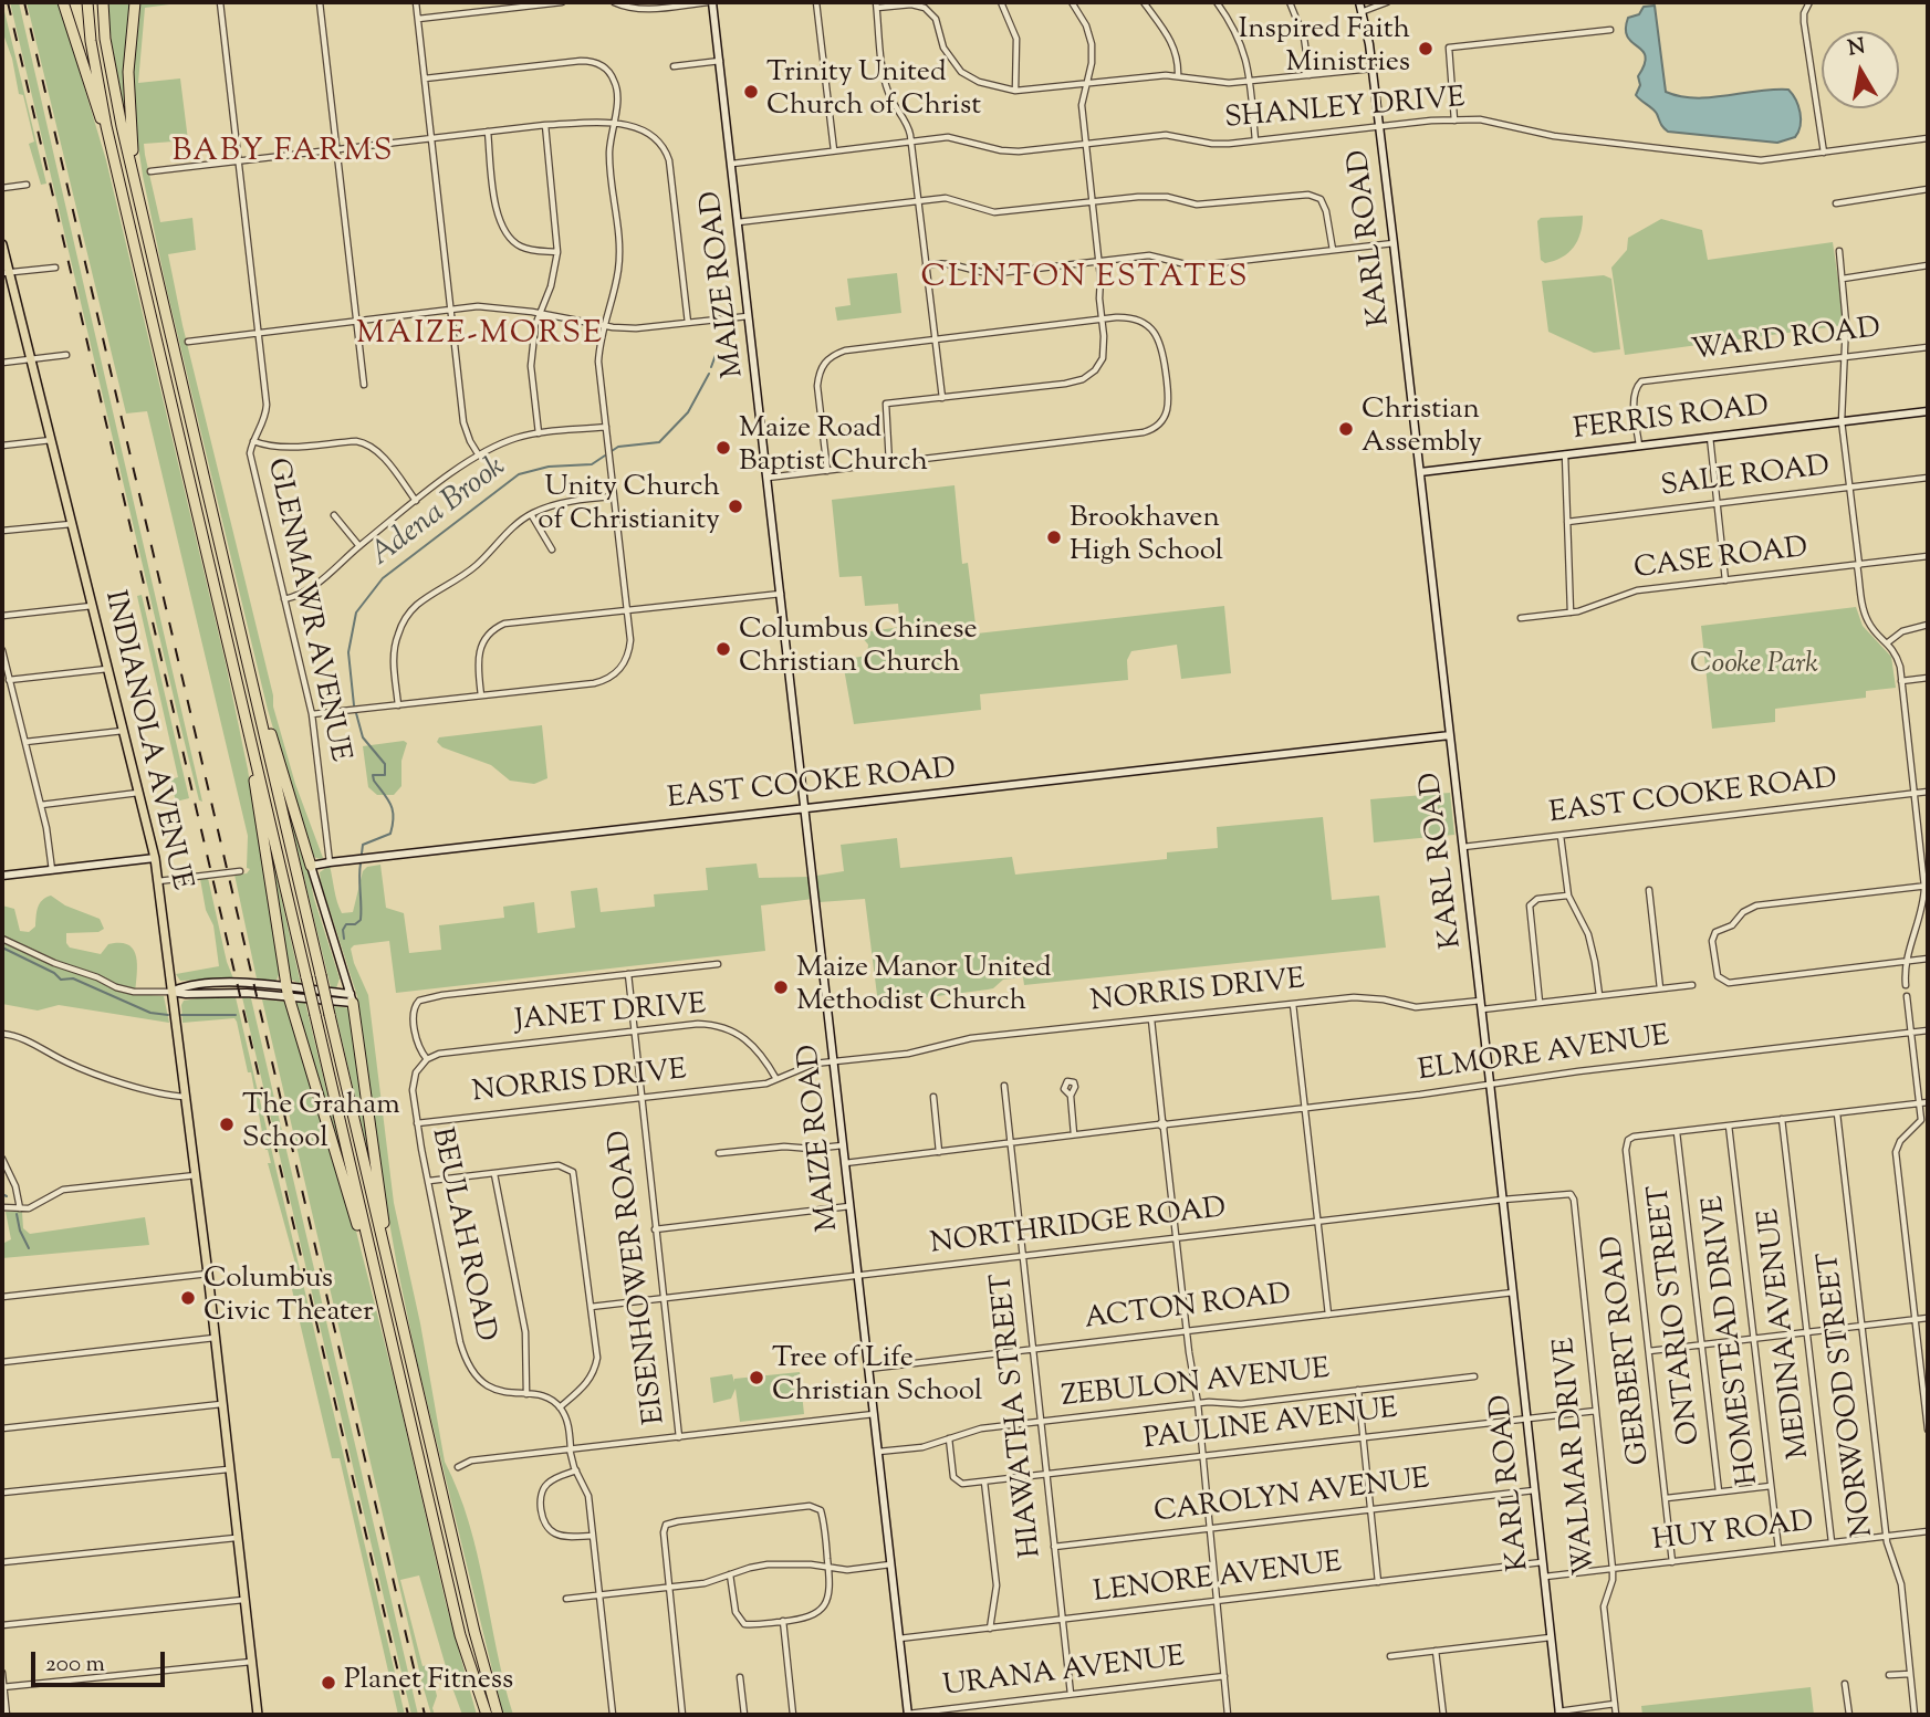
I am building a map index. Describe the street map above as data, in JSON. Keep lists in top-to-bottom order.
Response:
{
  "streets": {
    "main road": [
      "KARL ROAD",
      "MAIZE ROAD",
      "FERRIS ROAD",
      "INDIANOLA AVENUE",
      "EAST COOKE ROAD"
    ],
    "street": [
      "SHANLEY DRIVE",
      "WARD ROAD",
      "SALE ROAD",
      "CASE ROAD",
      "GLENMAWR AVENUE",
      "NORRIS DRIVE",
      "JANET DRIVE",
      "ELMORE AVENUE",
      "NORTHRIDGE ROAD",
      "BEULAH ROAD",
      "EISENHOWER ROAD",
      "ACTON ROAD",
      "ONTARIO STREET",
      "MEDINA AVENUE",
      "HOMESTEAD DRIVE",
      "GERBERT ROAD",
      "ZEBULON AVENUE",
      "NORWOOD STREET",
      "HIAWATHA STREET",
      "PAULINE AVENUE",
      "WALMAR DRIVE",
      "CAROLYN AVENUE",
      "HUY ROAD",
      "LENORE AVENUE",
      "URANA AVENUE"
    ]
  },
  "crossings": [
    ["SHANLEY DRIVE", "KARL ROAD"],
    ["SHANLEY DRIVE", "MAIZE ROAD"],
    ["KARL ROAD", "FERRIS ROAD"],
    ["KARL ROAD", "EAST COOKE ROAD"],
    ["KARL ROAD", "NORRIS DRIVE"],
    ["KARL ROAD", "ELMORE AVENUE"],
    ["KARL ROAD", "NORTHRIDGE ROAD"],
    ["KARL ROAD", "ACTON ROAD"],
    ["KARL ROAD", "PAULINE AVENUE"],
    ["KARL ROAD", "CAROLYN AVENUE"],
    ["KARL ROAD", "HUY ROAD"],
    ["KARL ROAD", "LENORE AVENUE"],
    ["MAIZE ROAD", "EAST COOKE ROAD"],
    ["MAIZE ROAD", "NORRIS DRIVE"],
    ["MAIZE ROAD", "ELMORE AVENUE"],
    ["MAIZE ROAD", "NORTHRIDGE ROAD"],
    ["MAIZE ROAD", "ACTON ROAD"],
    ["MAIZE ROAD", "ZEBULON AVENUE"],
    ["MAIZE ROAD", "LENORE AVENUE"],
    ["MAIZE ROAD", "URANA AVENUE"],
    ["WARD ROAD", "FERRIS ROAD"],
    ["GLENMAWR AVENUE", "EAST COOKE ROAD"],
    ["NORRIS DRIVE", "JANET DRIVE"],
    ["NORRIS DRIVE", "BEULAH ROAD"],
    ["NORRIS DRIVE", "EISENHOWER ROAD"],
    ["JANET DRIVE", "BEULAH ROAD"],
    ["JANET DRIVE", "EISENHOWER ROAD"],
    ["ELMORE AVENUE", "HIAWATHA STREET"],
    ["NORTHRIDGE ROAD", "EISENHOWER ROAD"],
    ["NORTHRIDGE ROAD", "HIAWATHA STREET"],
    ["NORTHRIDGE ROAD", "WALMAR DRIVE"],
    ["ACTON ROAD", "HIAWATHA STREET"],
    ["ONTARIO STREET", "GERBERT ROAD"],
    ["MEDINA AVENUE", "HUY ROAD"],
    ["HOMESTEAD DRIVE", "HUY ROAD"],
    ["GERBERT ROAD", "HUY ROAD"],
    ["ZEBULON AVENUE", "HIAWATHA STREET"],
    ["ZEBULON AVENUE", "PAULINE AVENUE"],
    ["NORWOOD STREET", "HUY ROAD"],
    ["HIAWATHA STREET", "PAULINE AVENUE"],
    ["HIAWATHA STREET", "CAROLYN AVENUE"],
    ["HIAWATHA STREET", "LENORE AVENUE"],
    ["HIAWATHA STREET", "URANA AVENUE"],
    ["PAULINE AVENUE", "WALMAR DRIVE"],
    ["WALMAR DRIVE", "HUY ROAD"]
  ],
  "districts": ["BABY FARMS", "CLINTON ESTATES", "MAIZE-MORSE"],
  "water": ["Adena Brook"],
  "parks": ["Cooke Park"],
  "places": [
    "Inspired Faith Ministries",
    "Trinity United Church of Christ",
    "Christian Assembly",
    "Maize Road Baptist Church",
    "Unity Church of Christianity",
    "Brookhaven High School",
    "Columbus Chinese Christian Church",
    "Maize Manor United Methodist Church",
    "The Graham School",
    "Columbus Civic Theater",
    "Tree of Life Christian School",
    "Planet Fitness"
  ],
  "scale_bar": "200 m",
  "north": "top"
}
